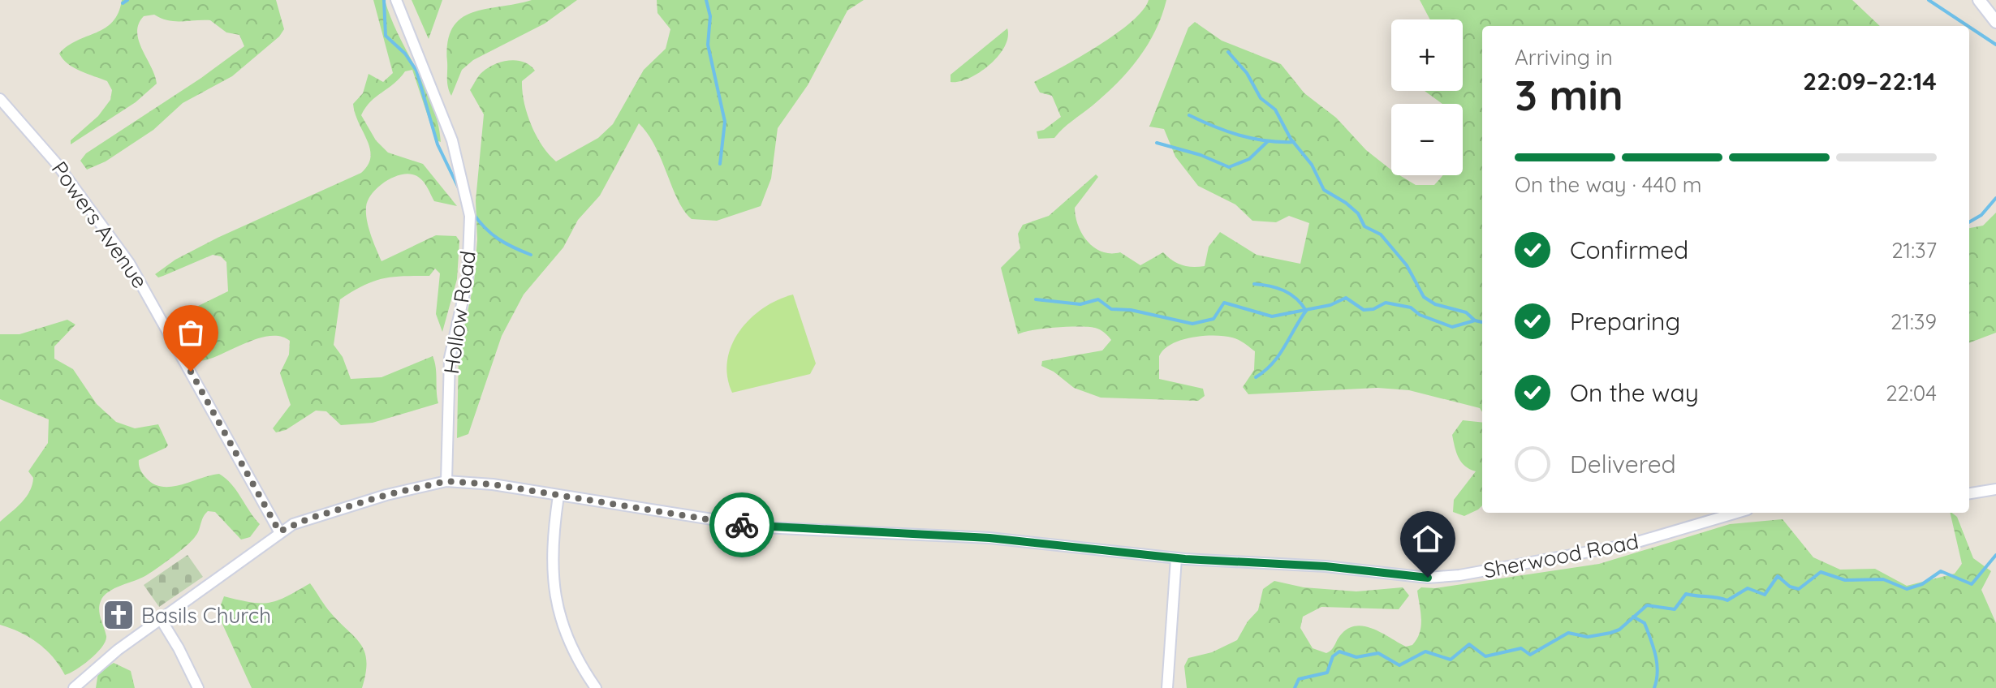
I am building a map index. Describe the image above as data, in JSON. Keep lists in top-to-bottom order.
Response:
{
  "streets": {
    "street": ["Powers Avenue", "Hollow Road", "Sherwood Road"]
  },
  "crossings": [
    ["Powers Avenue", "Sherwood Road"],
    ["Hollow Road", "Sherwood Road"]
  ],
  "places": {
    "church": ["Basils Church"]
  },
  "page": {
    "map_buttons": ["+", "−"],
    "heading": ["3 min", "Arriving in", "22:09–22:14"],
    "bar": "On the way · 440 m",
    "list": [
      ["Confirmed", "21:37"],
      ["Preparing", "21:39"],
      ["On the way", "22:04"],
      "Delivered"
    ]
  }
}
